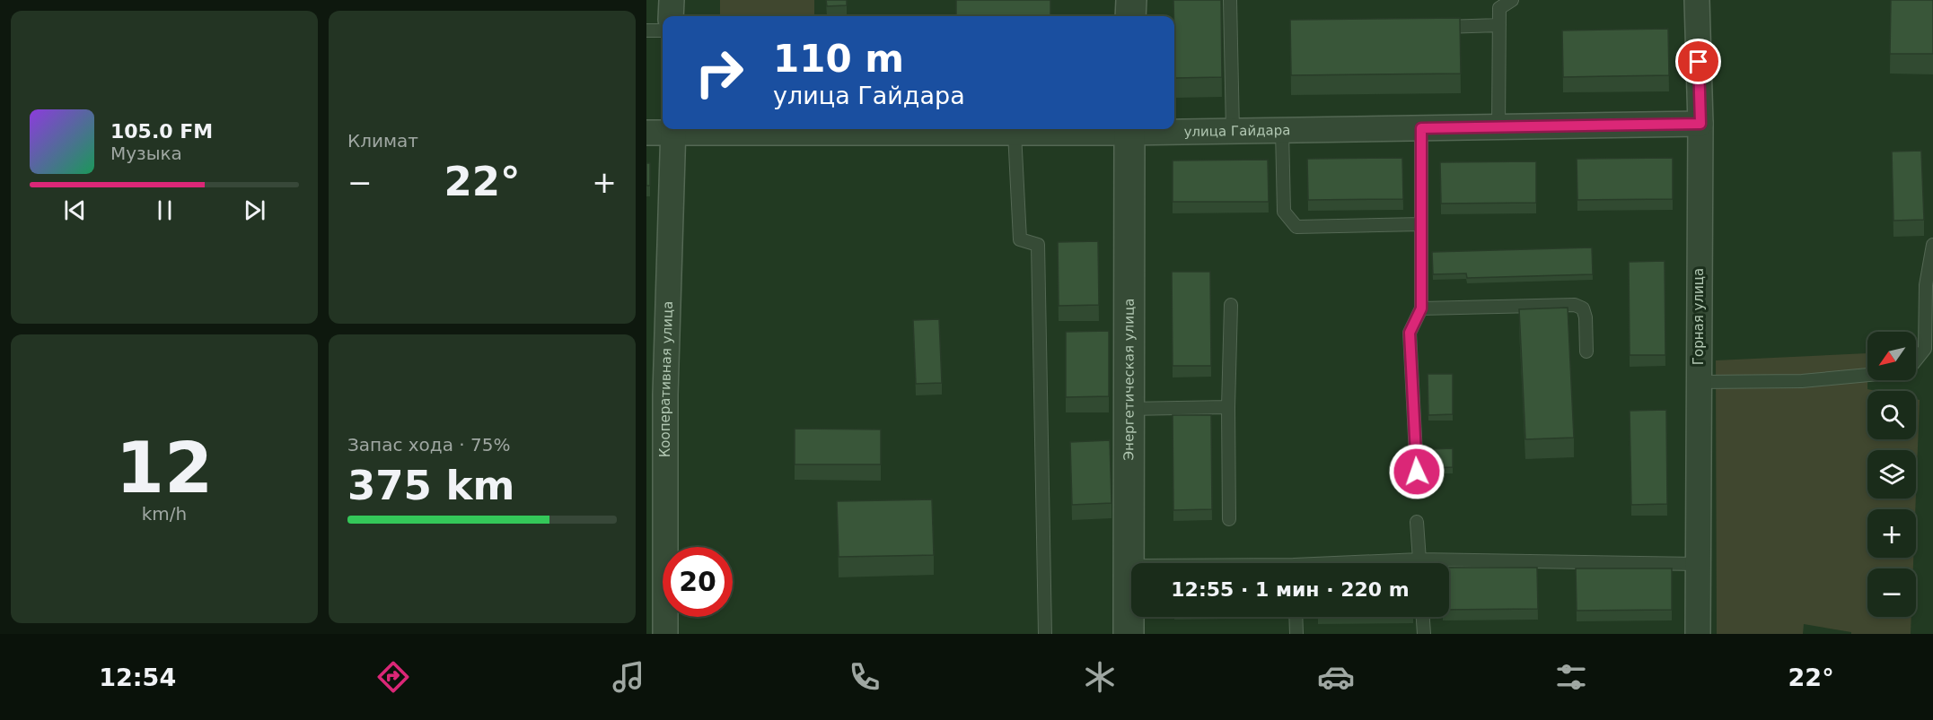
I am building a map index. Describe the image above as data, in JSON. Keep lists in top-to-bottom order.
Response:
{
  "streets": {
    "street": [
      "улица Гайдара",
      "Горная улица",
      "Кооперативная улица",
      "Энергетическая улица"
    ]
  },
  "crossings": [
    ["улица Гайдара", "Горная улица"],
    ["улица Гайдара", "Кооперативная улица"],
    ["улица Гайдара", "Энергетическая улица"]
  ],
  "north": "bottom left",
  "page": {
    "tile": [
      "Климат",
      ["12", "km/h"],
      ["Запас хода · 75%", "375 km"]
    ],
    "turn": ["110 m", "улица Гайдара"],
    "song": ["105.0 FM", "Музыка"],
    "heat": ["−", "22°", "+"],
    "map_buttons": ["+", "−"],
    "limit": "20",
    "trip": "12:55 · 1 мин · 220 m",
    "tabs": ["12:54", "22°"]
  }
}
